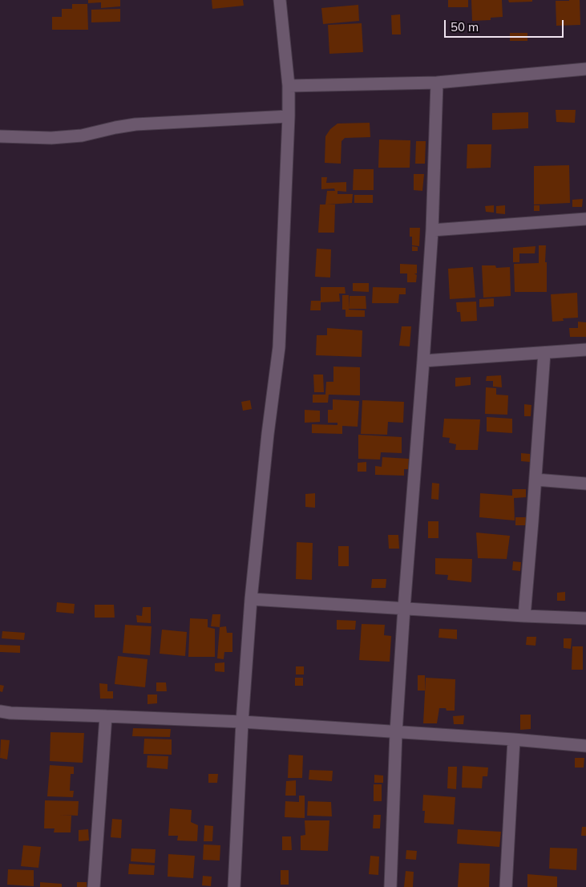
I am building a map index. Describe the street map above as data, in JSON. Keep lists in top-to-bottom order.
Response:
{
  "scale_bar": "50 m"
}
